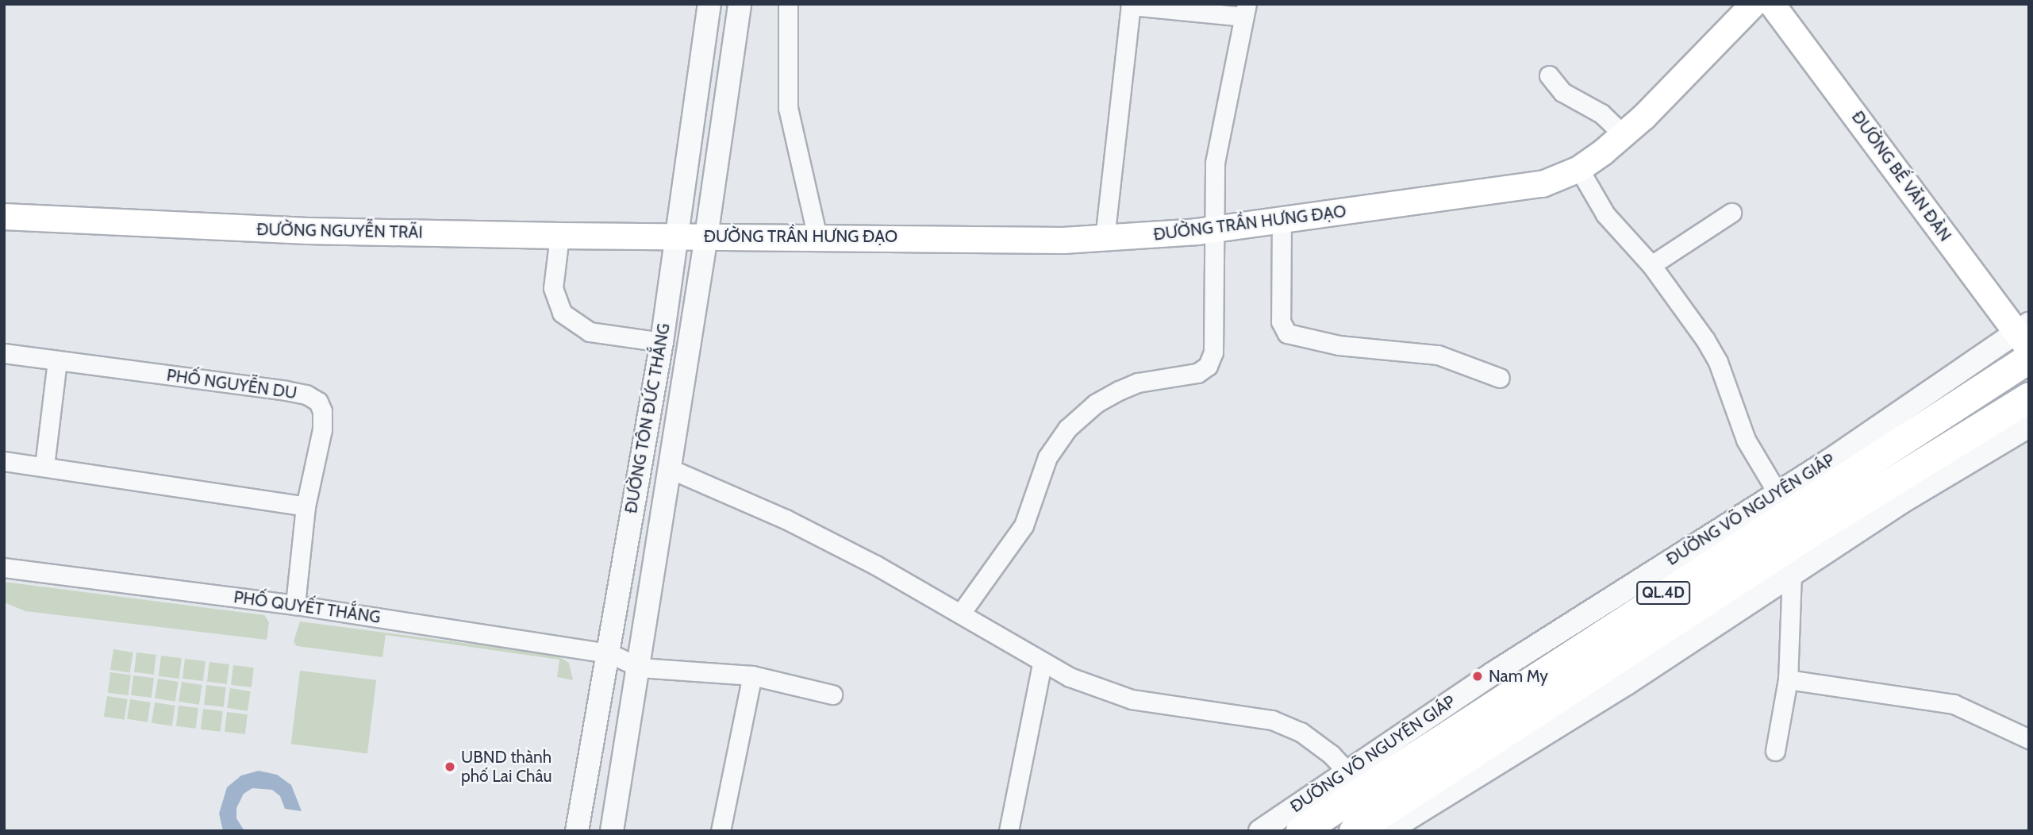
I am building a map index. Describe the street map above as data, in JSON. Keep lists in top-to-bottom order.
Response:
{
  "streets": {
    "highway": ["ĐƯỜNG VÕ NGUYÊN GIÁP", "QL.4D"],
    "main road": ["ĐƯỜNG BẾ VĂN ĐÀN", "ĐƯỜNG TRẦN HƯNG ĐẠO", "ĐƯỜNG NGUYỄN TRÃI"],
    "street": ["PHỐ NGUYỄN DU", "ĐƯỜNG TÔN ĐỨC THẮNG", "PHỐ QUYẾT THẮNG"]
  },
  "crossings": [
    ["ĐƯỜNG BẾ VĂN ĐÀN", "ĐƯỜNG VÕ NGUYÊN GIÁP"],
    ["ĐƯỜNG TRẦN HƯNG ĐẠO", "ĐƯỜNG NGUYỄN TRÃI"],
    ["ĐƯỜNG TRẦN HƯNG ĐẠO", "ĐƯỜNG TÔN ĐỨC THẮNG"],
    ["ĐƯỜNG NGUYỄN TRÃI", "ĐƯỜNG TÔN ĐỨC THẮNG"],
    ["PHỐ NGUYỄN DU", "PHỐ QUYẾT THẮNG"],
    ["ĐƯỜNG TÔN ĐỨC THẮNG", "PHỐ QUYẾT THẮNG"]
  ],
  "places": ["Nam My", "UBND thành phố Lai Châu"]
}
